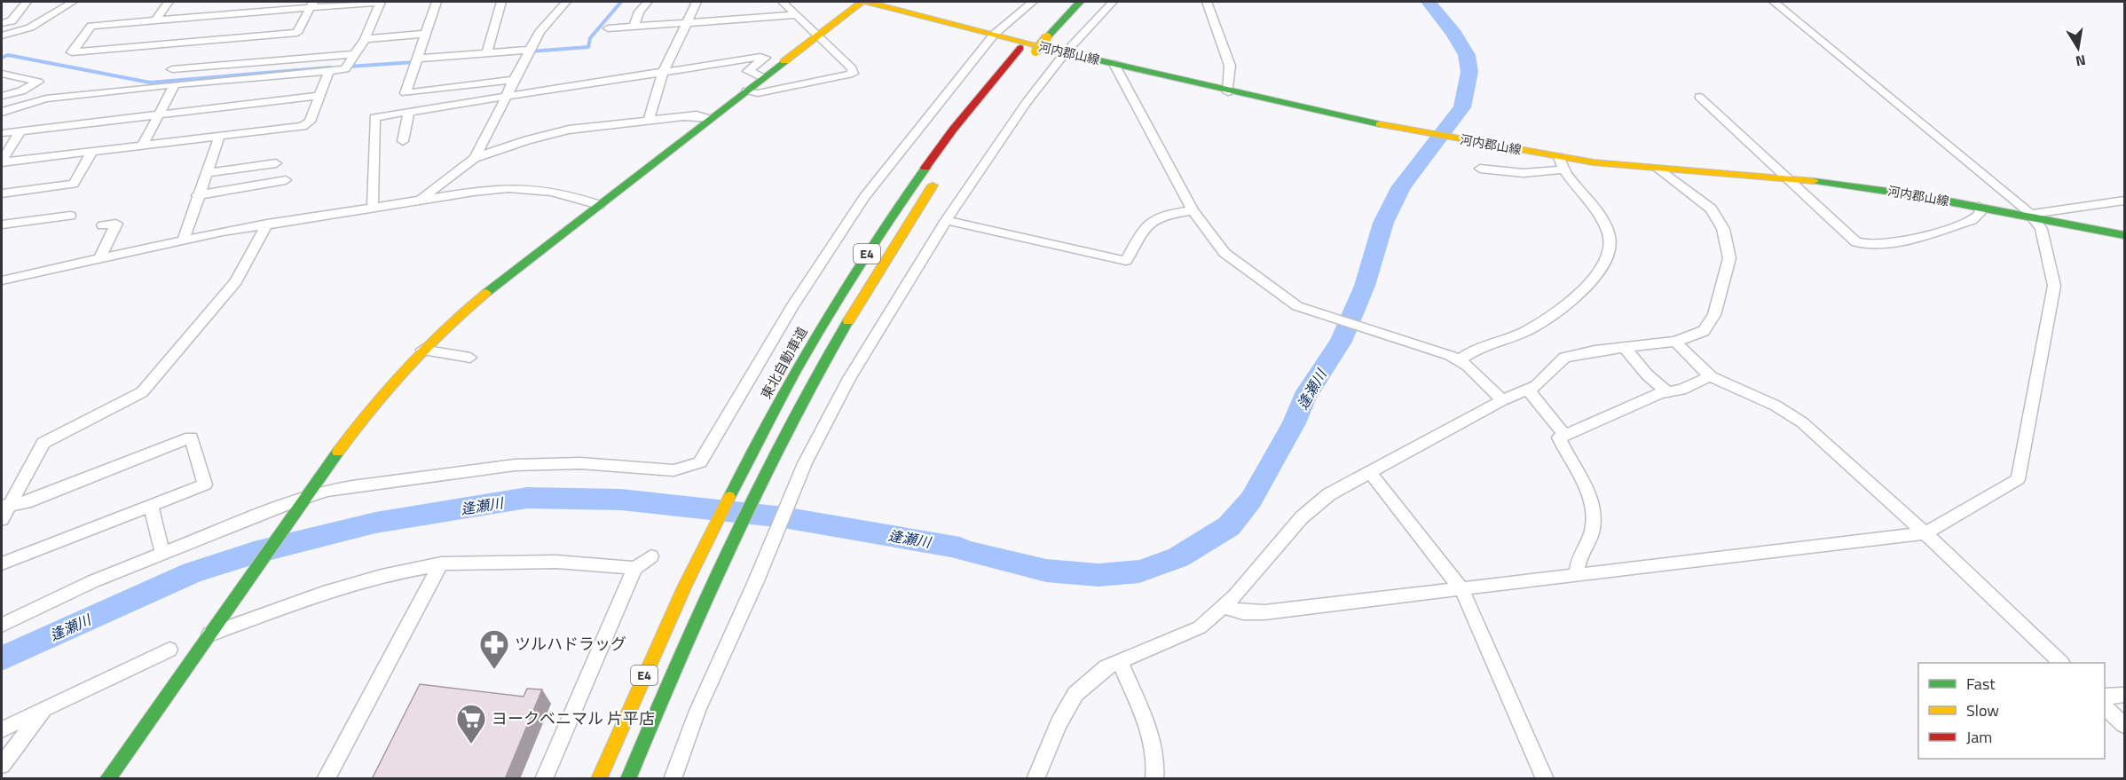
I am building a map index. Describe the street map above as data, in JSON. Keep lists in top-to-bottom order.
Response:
{
  "streets": {
    "main road": ["河内郡山線", "E4", "東北自動車道"]
  },
  "water": ["逢瀬川"],
  "places": {
    "pharmacy": ["ツルハドラッグ"],
    "supermarket": ["ヨークベニマル 片平店"]
  },
  "legend": ["Fast", "Slow", "Jam"],
  "north": "bottom"
}
